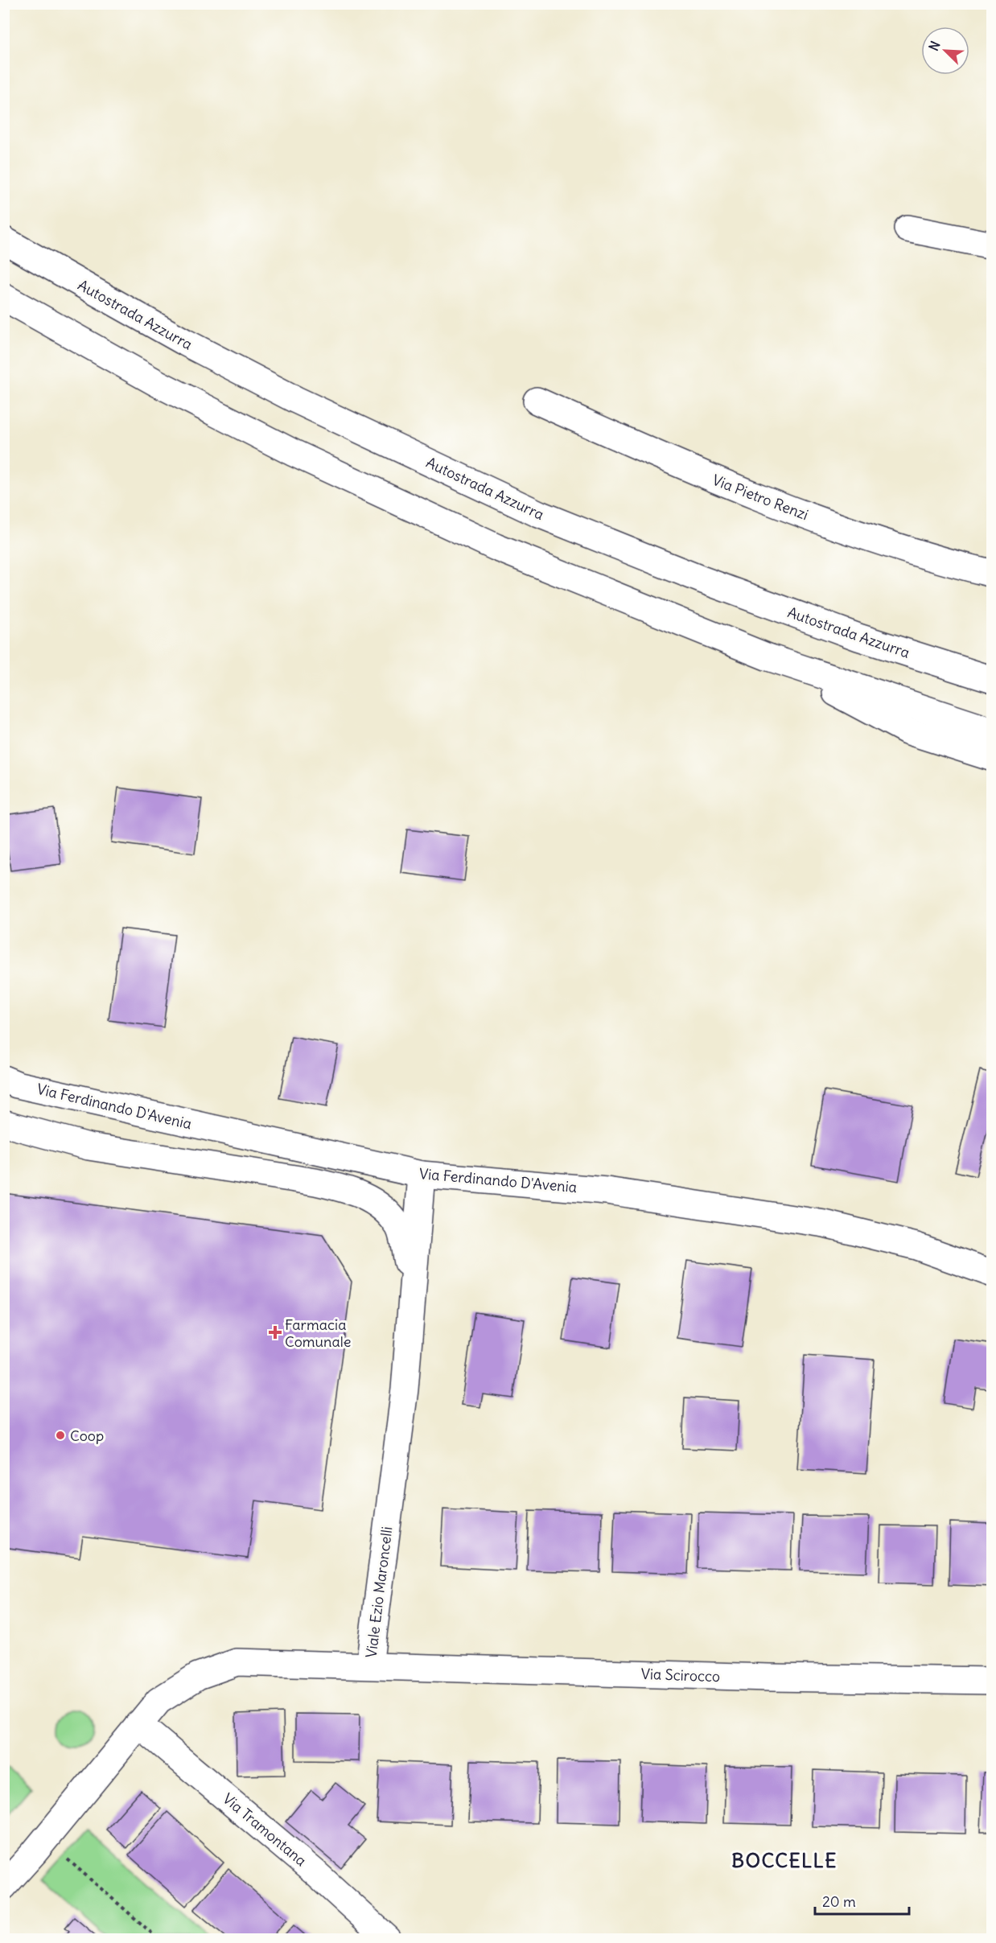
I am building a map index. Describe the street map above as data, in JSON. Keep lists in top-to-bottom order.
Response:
{
  "streets": {
    "main road": [
      "Autostrada Azzurra",
      "Via Pietro Renzi",
      "Via Ferdinando D'Avenia",
      "Viale Ezio Maroncelli",
      "Via Scirocco",
      "Via Tramontana"
    ]
  },
  "crossings": [
    ["Via Ferdinando D'Avenia", "Viale Ezio Maroncelli"],
    ["Viale Ezio Maroncelli", "Via Scirocco"],
    ["Viale Ezio Maroncelli", "Via Tramontana"]
  ],
  "districts": ["BOCCELLE"],
  "places": {
    "health": ["Farmacia Comunale"],
    "other": ["Coop"]
  },
  "scale_bar": "20 m",
  "north": "top left"
}
